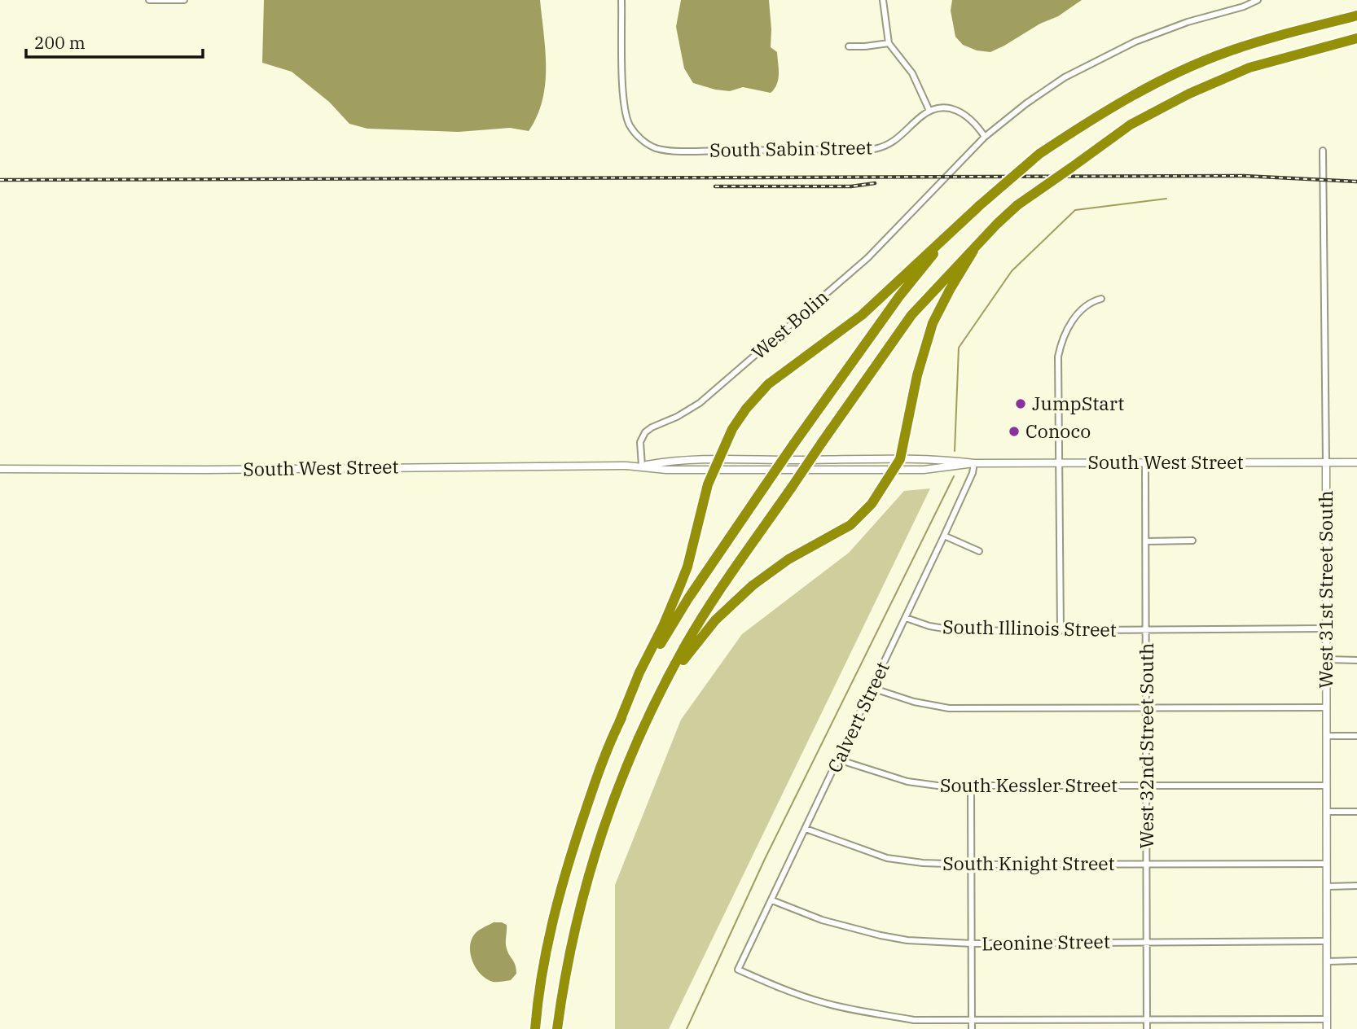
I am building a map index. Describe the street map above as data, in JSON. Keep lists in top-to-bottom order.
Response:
{
  "streets": {
    "street": [
      "South Sabin Street",
      "West Bolin",
      "South West Street",
      "West 31st Street South",
      "South Illinois Street",
      "Calvert Street",
      "West 32nd Street South",
      "South Kessler Street",
      "South Knight Street",
      "Leonine Street"
    ]
  },
  "crossings": [
    ["West Bolin", "South West Street"],
    ["South West Street", "West 31st Street South"],
    ["South West Street", "Calvert Street"],
    ["South West Street", "West 32nd Street South"],
    ["West 31st Street South", "South Illinois Street"],
    ["West 31st Street South", "South Kessler Street"],
    ["West 31st Street South", "South Knight Street"],
    ["West 31st Street South", "Leonine Street"],
    ["South Illinois Street", "Calvert Street"],
    ["South Illinois Street", "West 32nd Street South"],
    ["Calvert Street", "South Kessler Street"],
    ["Calvert Street", "South Knight Street"],
    ["Calvert Street", "Leonine Street"],
    ["West 32nd Street South", "South Kessler Street"],
    ["West 32nd Street South", "South Knight Street"],
    ["West 32nd Street South", "Leonine Street"]
  ],
  "places": ["JumpStart", "Conoco"],
  "scale_bar": "200 m"
}
